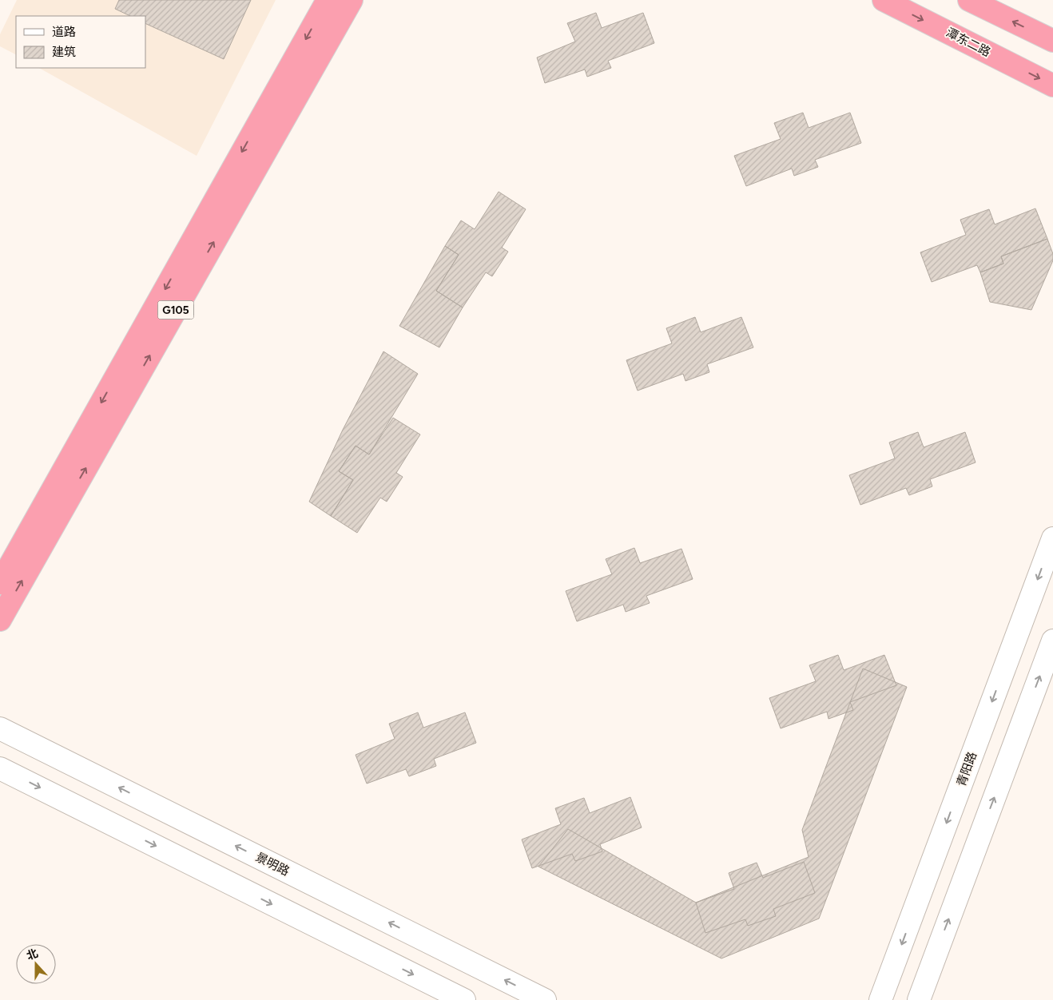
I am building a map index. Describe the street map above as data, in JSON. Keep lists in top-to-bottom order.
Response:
{
  "streets": {
    "highway": ["潭东二路", "G105"],
    "street": ["青阳路", "景明路"]
  },
  "legend": ["道路", "建筑"],
  "north": "top"
}
